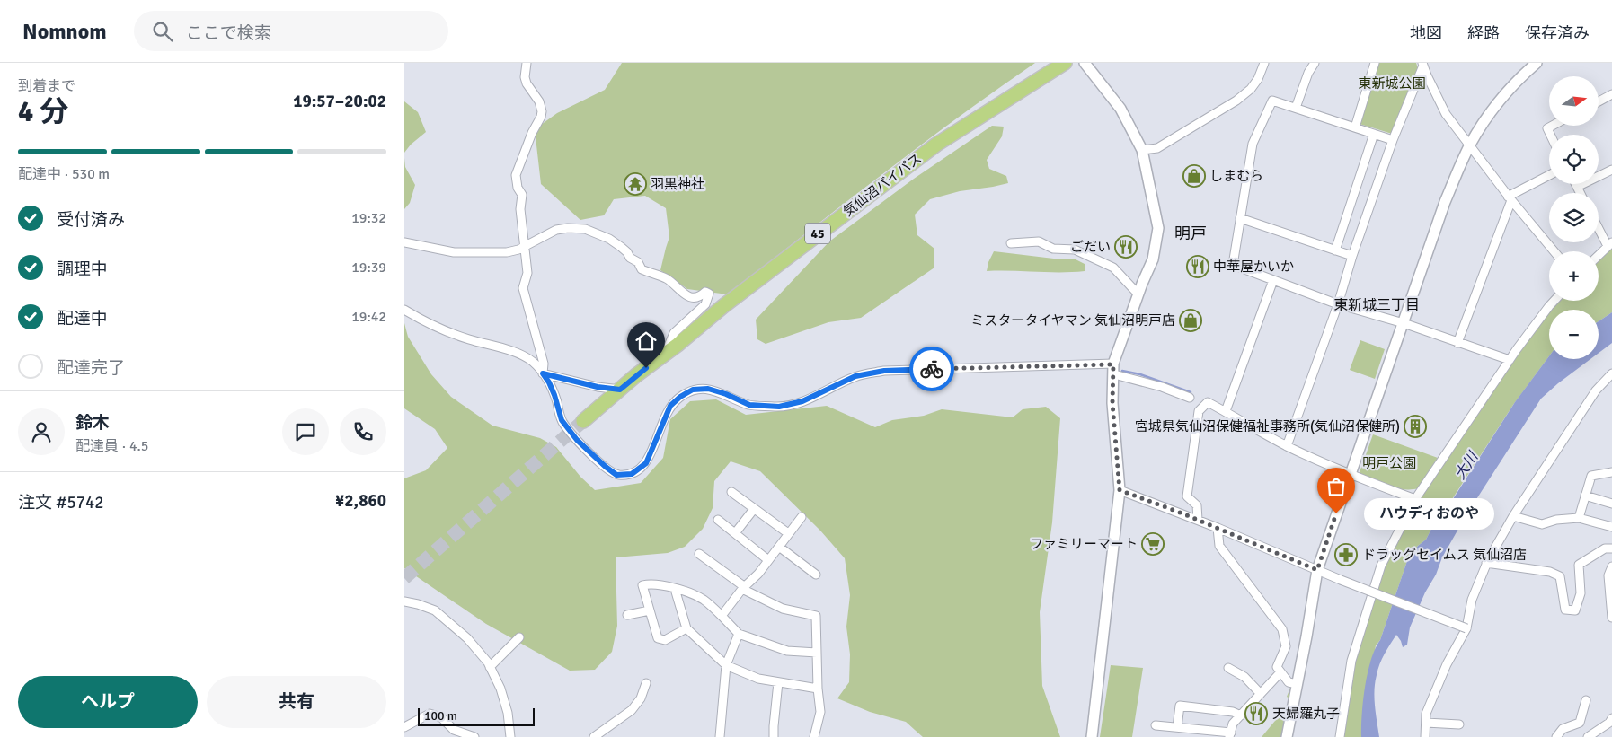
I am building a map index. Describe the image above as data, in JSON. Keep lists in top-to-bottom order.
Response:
{
  "streets": {
    "highway": ["気仙沼バイパス", "45"]
  },
  "districts": ["明戸", "東新城三丁目"],
  "water": ["大川"],
  "parks": ["東新城公園", "明戸公園"],
  "places": {
    "shop": ["しまむら", "ミスタータイヤマン 気仙沼明戸店"],
    "temple": ["羽黒神社"],
    "restaurant": ["ごだい", "中華屋かいか", "天婦羅丸子"],
    "building": ["宮城県気仙沼保健福祉事務所(気仙沼保健所)"],
    "other": ["ハウディおのや"],
    "supermarket": ["ファミリーマート"],
    "pharmacy": ["ドラッグセイムス 気仙沼店"]
  },
  "scale_bar": "100 m",
  "north": "right",
  "page": {
    "header": "Nomnom",
    "search": "ここで検索",
    "nav": ["地図", "経路", "保存済み"],
    "heading": ["4 分", "到着まで", "19:57–20:02"],
    "panel": [
      "鈴木",
      "配達員 · 4.5",
      "注文 #5742",
      "¥2,860"
    ],
    "map_buttons": ["+", "−"],
    "bar": "配達中 · 530 m",
    "list": [
      ["受付済み", "19:32"],
      ["調理中", "19:39"],
      ["配達中", "19:42"],
      "配達完了"
    ],
    "bubble": "ハウディおのや",
    "buttons": ["ヘルプ", "共有"],
    "scale": "100 m"
  }
}
